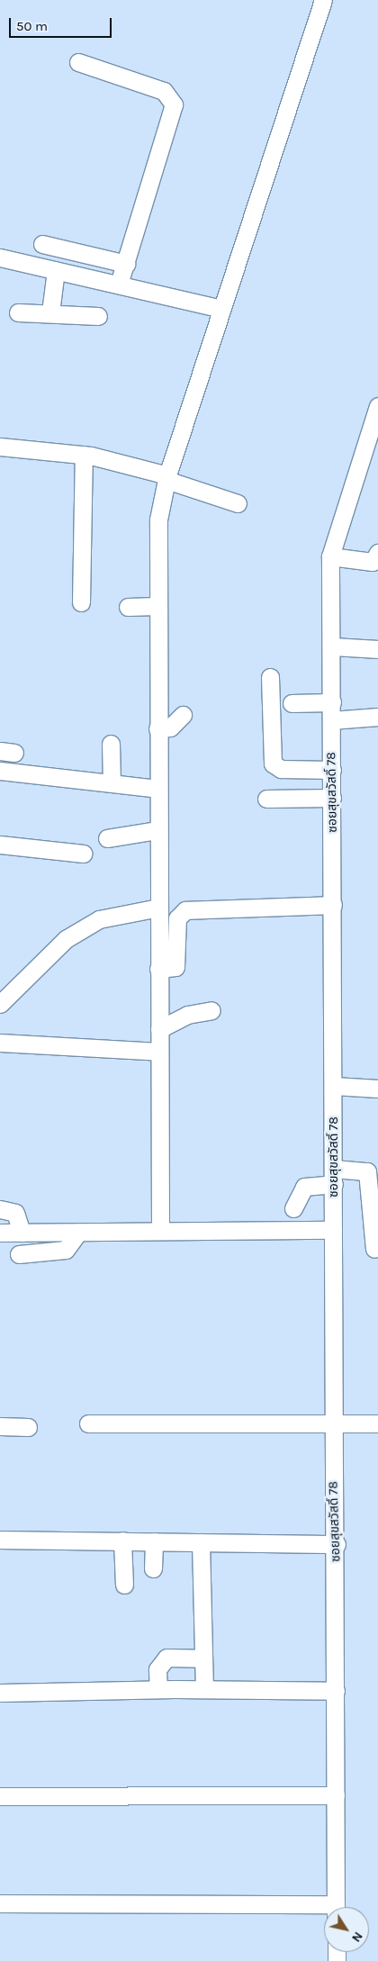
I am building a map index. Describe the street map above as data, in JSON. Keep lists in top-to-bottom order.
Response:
{
  "streets": {
    "street": ["ซอยสุขสวัสดิ์ 78"]
  },
  "scale_bar": "50 m",
  "north": "bottom right"
}
